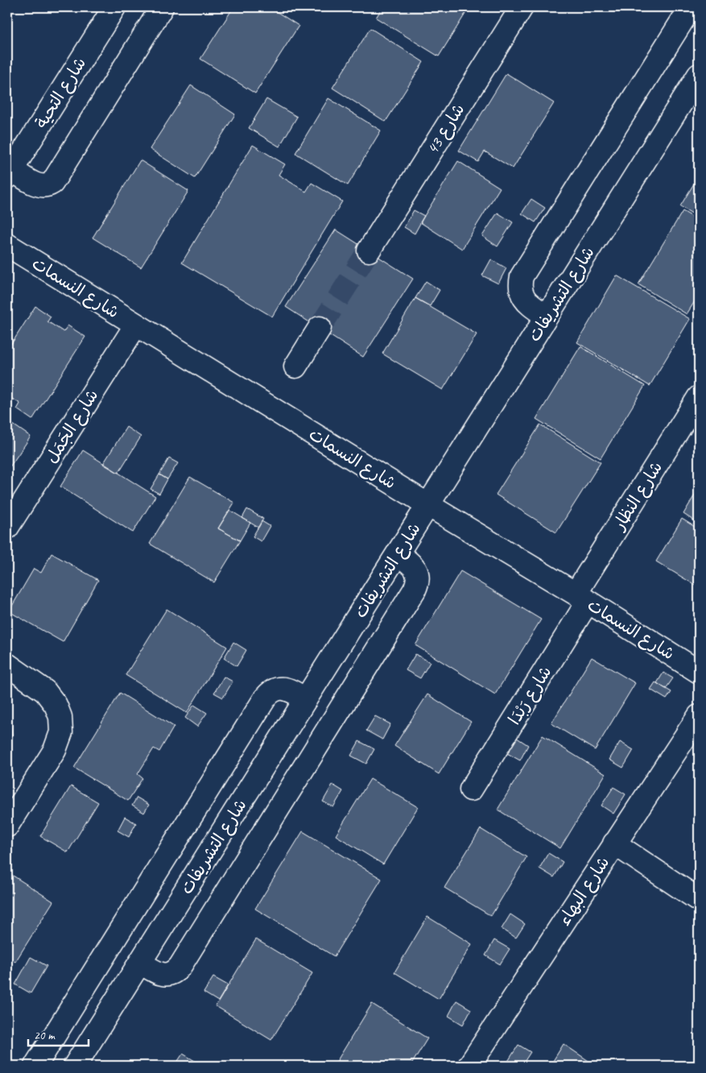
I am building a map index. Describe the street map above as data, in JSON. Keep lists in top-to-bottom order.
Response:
{
  "streets": {
    "street": [
      "شارع التحية",
      "شارع 43",
      "شارع النسمات",
      "شارع التشريفات",
      "شارع الجَمَل",
      "شارع النظار",
      "شارع رَبْدَا",
      "شارع البهاء"
    ]
  },
  "crossings": [
    ["شارع النسمات", "شارع التشريفات"],
    ["شارع النسمات", "شارع الجَمَل"],
    ["شارع النسمات", "شارع النظار"],
    ["شارع النسمات", "شارع رَبْدَا"],
    ["شارع النظار", "شارع رَبْدَا"]
  ],
  "scale_bar": "20 m"
}
